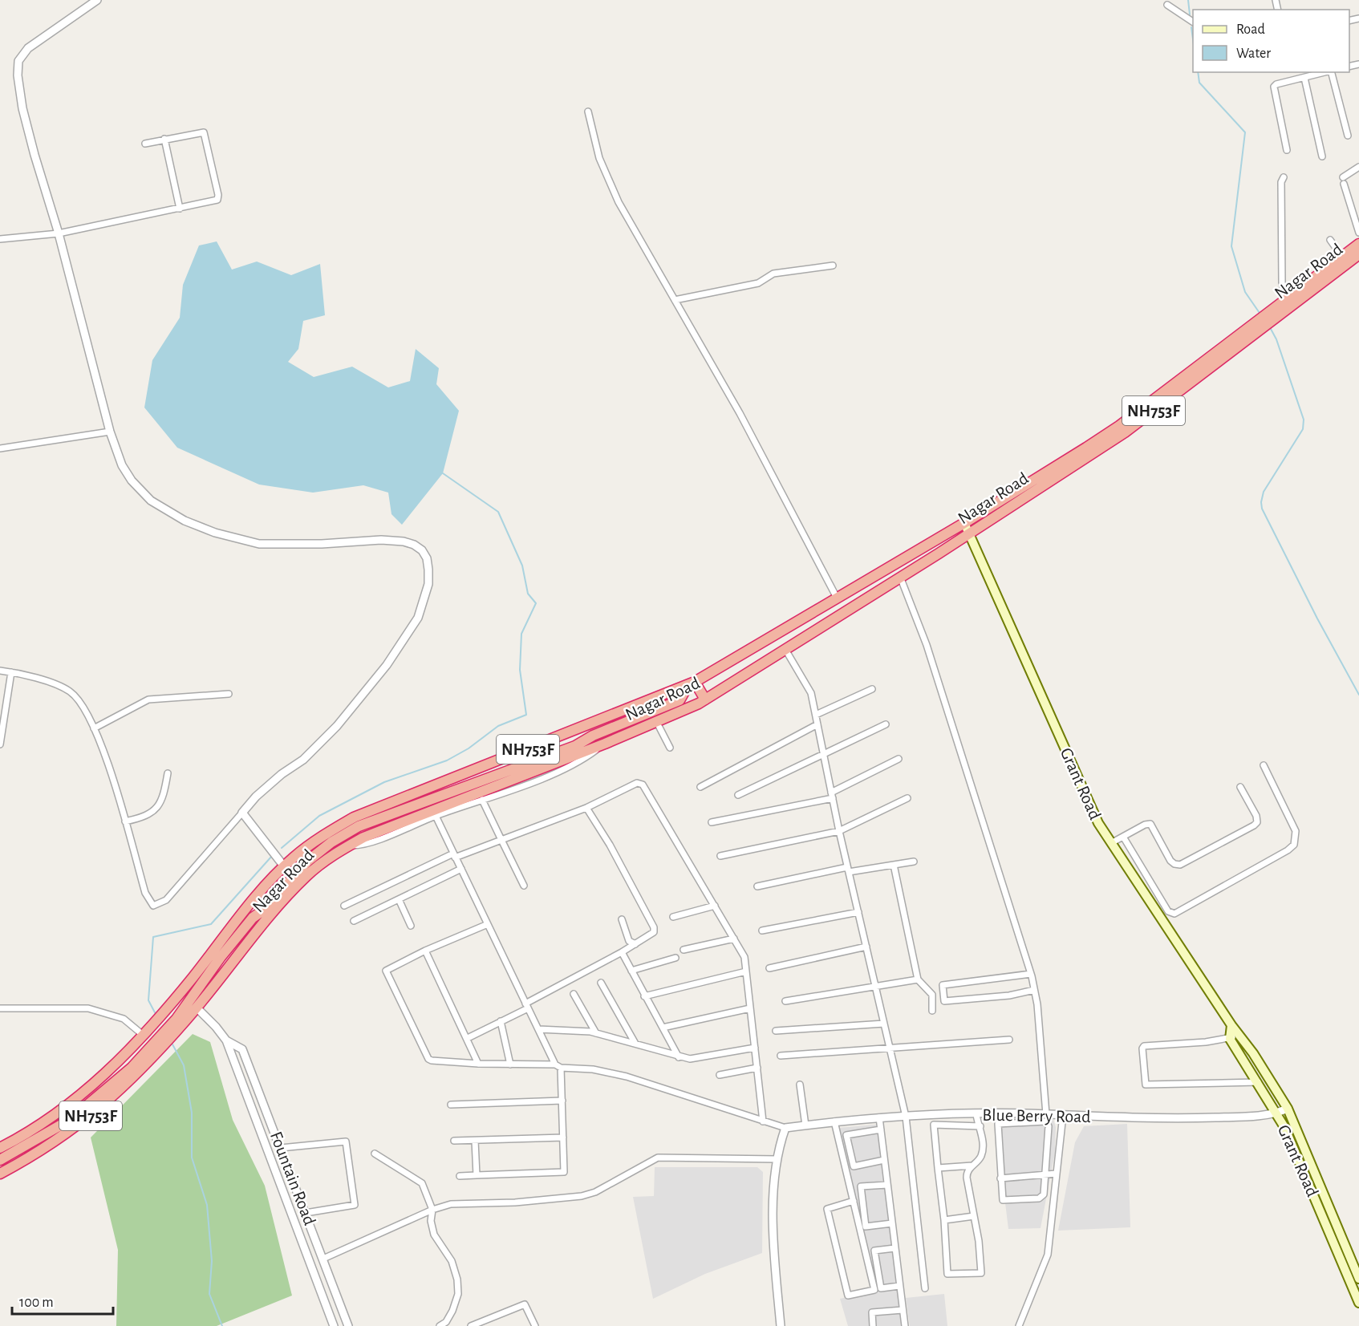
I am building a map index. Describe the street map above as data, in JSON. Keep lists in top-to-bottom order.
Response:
{
  "streets": {
    "highway": ["Nagar Road", "NH753F"],
    "main road": ["Grant Road"],
    "street": ["Blue Berry Road", "Fountain Road"]
  },
  "crossings": [
    ["Nagar Road", "Grant Road"],
    ["Nagar Road", "Fountain Road"],
    ["Grant Road", "Blue Berry Road"]
  ],
  "legend": ["Road", "Water"],
  "scale_bar": "100 m"
}
